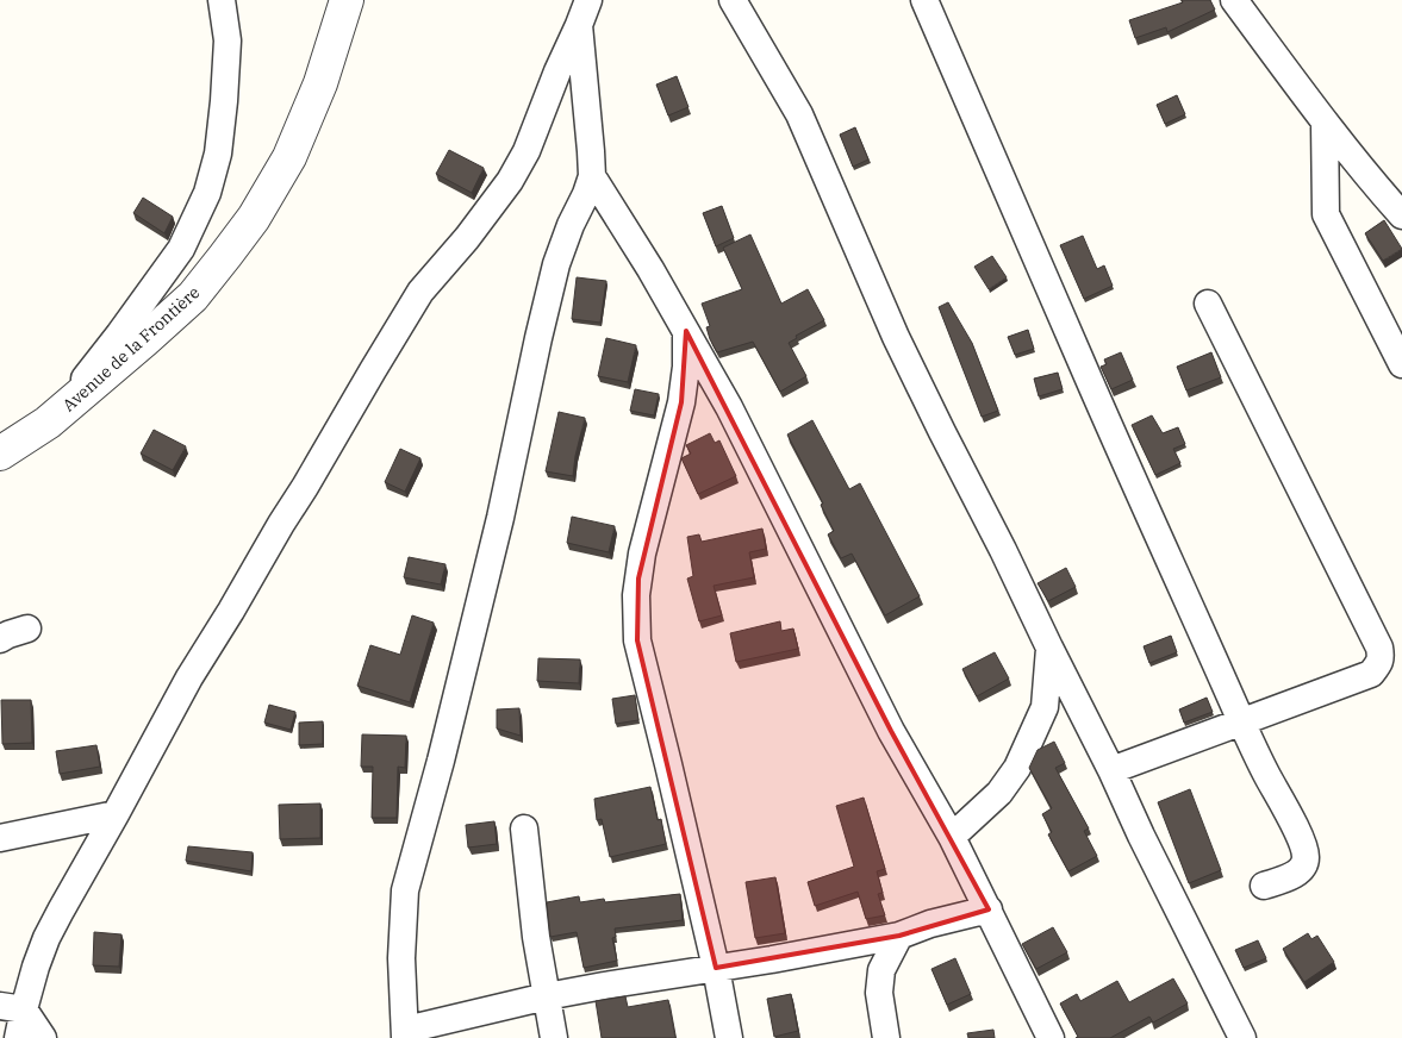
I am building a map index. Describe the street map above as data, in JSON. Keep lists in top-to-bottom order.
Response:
{
  "streets": {
    "street": ["Avenue de la Frontière"]
  }
}
